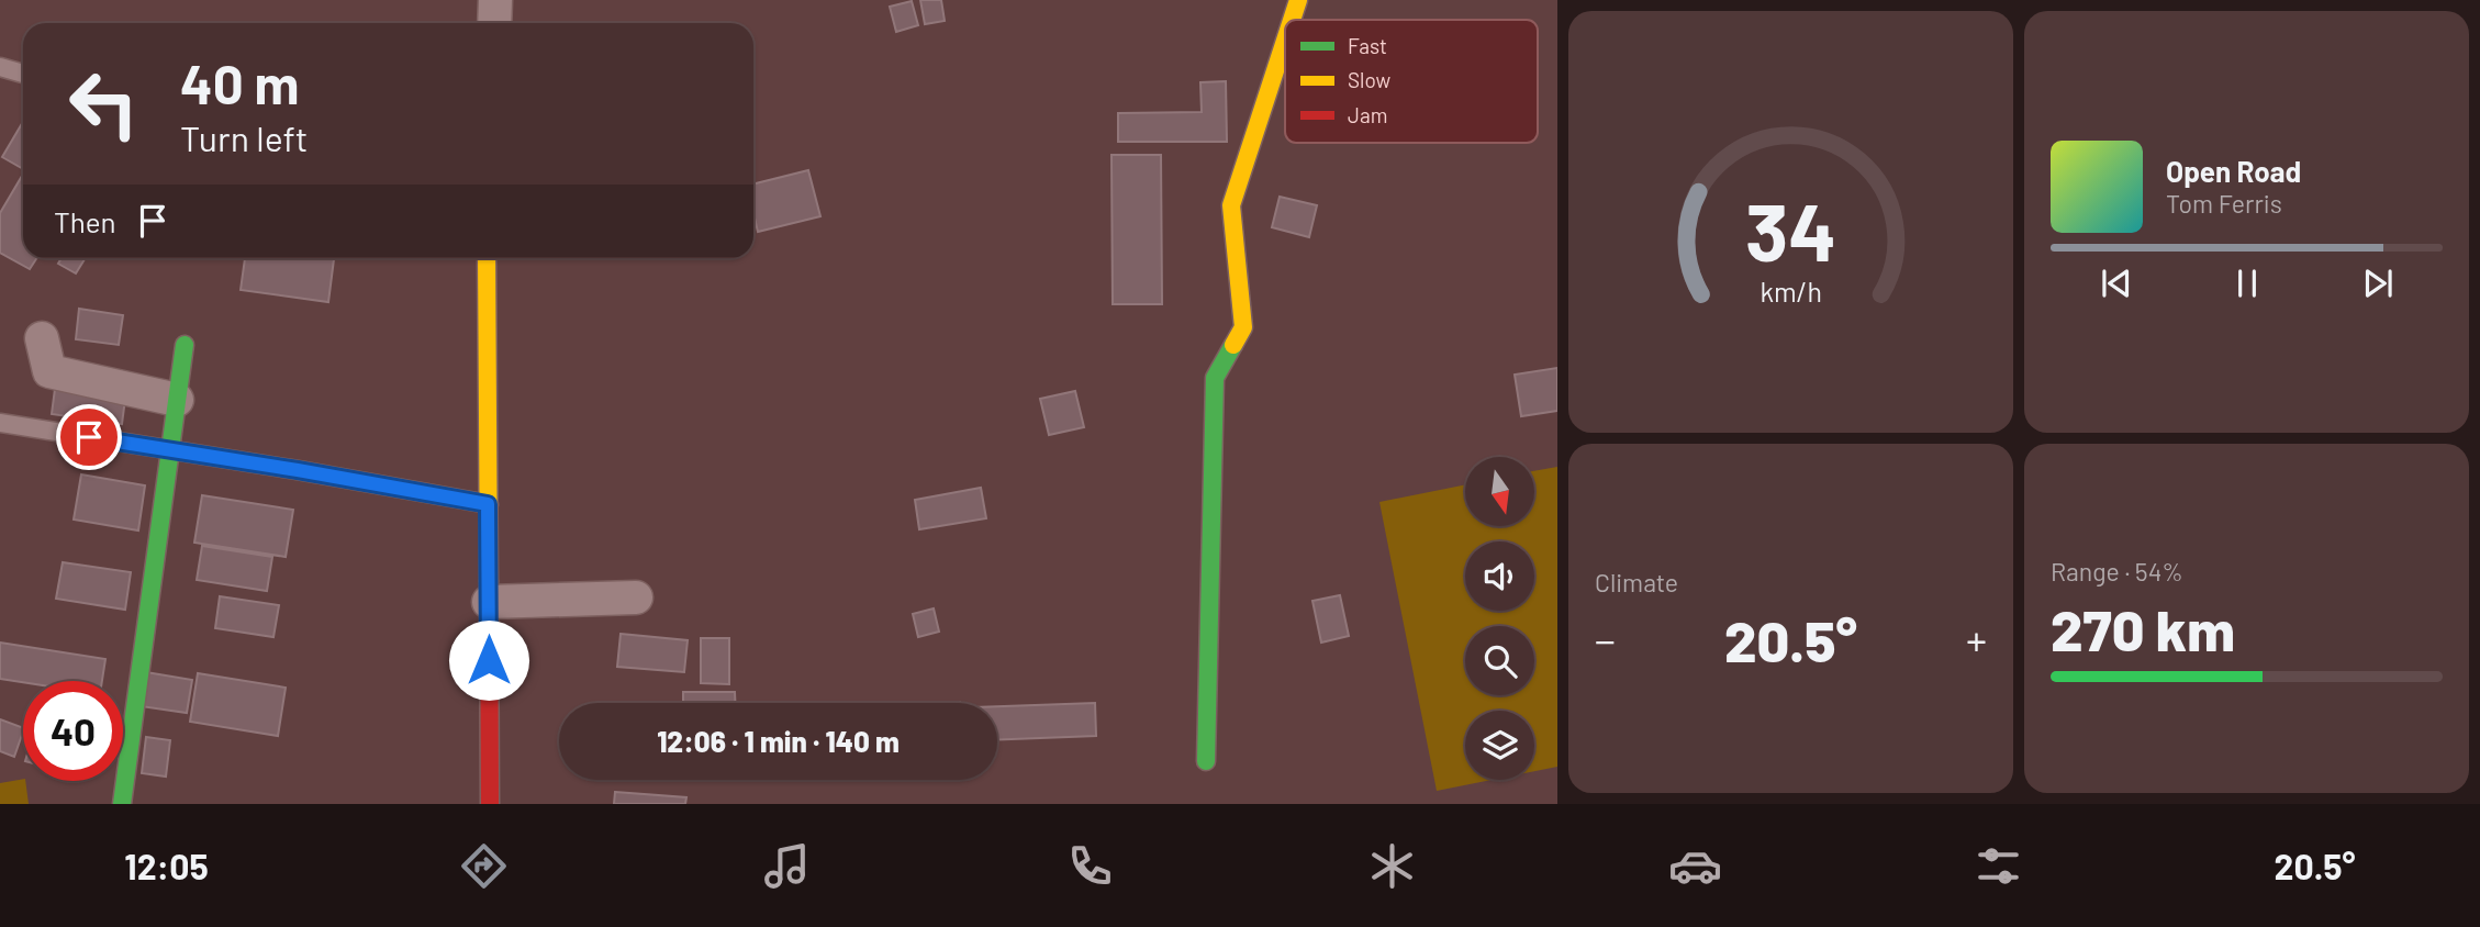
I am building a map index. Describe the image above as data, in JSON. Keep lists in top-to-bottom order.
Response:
{
  "legend": ["Fast", "Slow", "Jam"],
  "north": "bottom",
  "page": {
    "turn": ["40 m", "Turn left"],
    "song": ["Open Road", "Tom Ferris"],
    "then": "Then",
    "tile": [
      "Climate",
      ["Range · 54%", "270 km"]
    ],
    "heat": ["−", "20.5°", "+"],
    "limit": "40",
    "trip": "12:06 · 1 min · 140 m",
    "tabs": ["12:05", "20.5°"],
    "gauge": ["34", "km/h"]
  }
}
